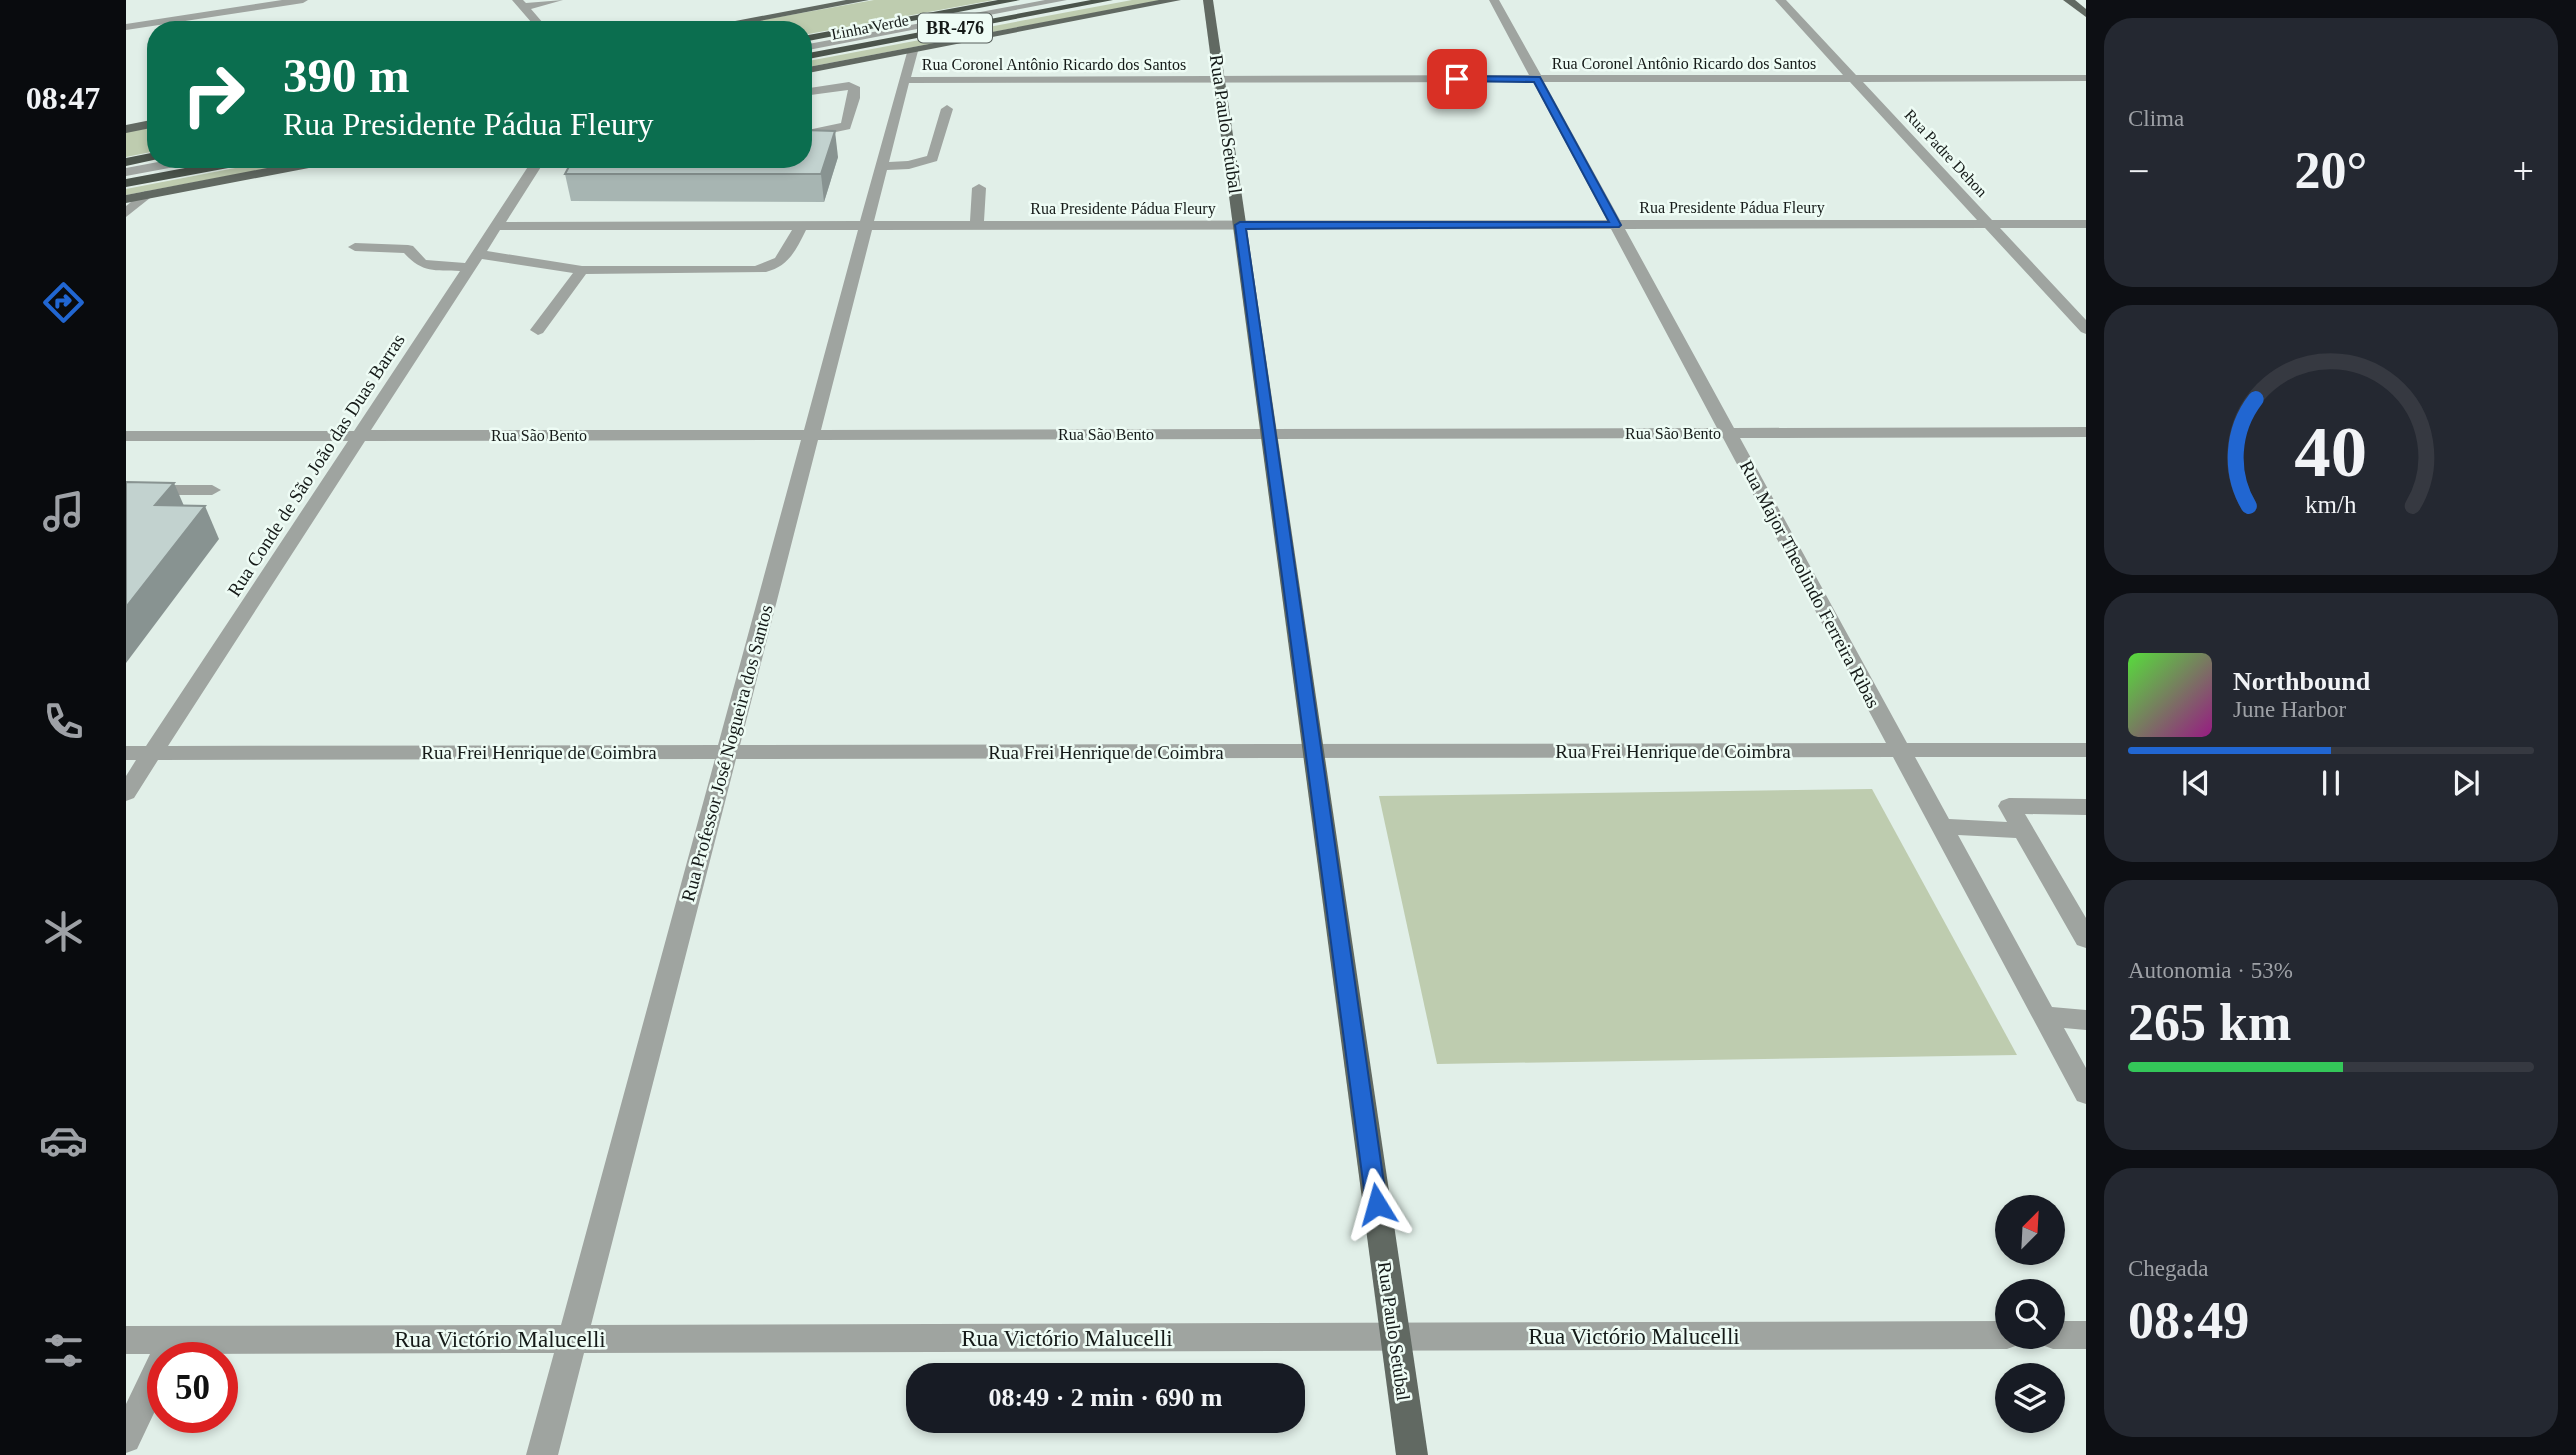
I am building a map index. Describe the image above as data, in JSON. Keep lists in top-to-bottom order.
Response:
{
  "streets": {
    "highway": ["Linha Verde", "BR-476"],
    "main road": ["Rua Paulo Setúbal"],
    "street": [
      "Rua Coronel Antônio Ricardo dos Santos",
      "Rua Padre Dehon",
      "Rua Presidente Pádua Fleury",
      "Rua São Bento",
      "Rua Conde de São João das Duas Barras",
      "Rua Major Theolindo Ferreira Ribas",
      "Rua Frei Henrique de Coimbra",
      "Rua Professor José Nogueira dos Santos",
      "Rua Victório Malucelli"
    ]
  },
  "crossings": [
    ["Rua Coronel Antônio Ricardo dos Santos", "Rua Paulo Setúbal"],
    ["Rua Coronel Antônio Ricardo dos Santos", "Rua Padre Dehon"],
    ["Rua Coronel Antônio Ricardo dos Santos", "Rua Major Theolindo Ferreira Ribas"],
    ["Rua Coronel Antônio Ricardo dos Santos", "Rua Professor José Nogueira dos Santos"],
    ["Rua Paulo Setúbal", "Rua Presidente Pádua Fleury"],
    ["Rua Paulo Setúbal", "Rua São Bento"],
    ["Rua Paulo Setúbal", "Rua Frei Henrique de Coimbra"],
    ["Rua Paulo Setúbal", "Rua Victório Malucelli"],
    ["Rua Padre Dehon", "Rua Presidente Pádua Fleury"],
    ["Rua Presidente Pádua Fleury", "Rua Conde de São João das Duas Barras"],
    ["Rua Presidente Pádua Fleury", "Rua Major Theolindo Ferreira Ribas"],
    ["Rua Presidente Pádua Fleury", "Rua Professor José Nogueira dos Santos"],
    ["Rua São Bento", "Rua Conde de São João das Duas Barras"],
    ["Rua São Bento", "Rua Major Theolindo Ferreira Ribas"],
    ["Rua São Bento", "Rua Professor José Nogueira dos Santos"],
    ["Rua Conde de São João das Duas Barras", "Rua Frei Henrique de Coimbra"],
    ["Rua Major Theolindo Ferreira Ribas", "Rua Frei Henrique de Coimbra"],
    ["Rua Frei Henrique de Coimbra", "Rua Professor José Nogueira dos Santos"],
    ["Rua Professor José Nogueira dos Santos", "Rua Victório Malucelli"]
  ],
  "north": "top right",
  "page": {
    "tabs": "08:47",
    "tile": [
      "Clima",
      ["Autonomia · 53%", "265 km"],
      ["Chegada", "08:49"]
    ],
    "turn": ["390 m", "Rua Presidente Pádua Fleury"],
    "heat": ["−", "20°", "+"],
    "song": ["Northbound", "June Harbor"],
    "limit": "50",
    "trip": "08:49 · 2 min · 690 m",
    "gauge": ["40", "km/h"]
  }
}
